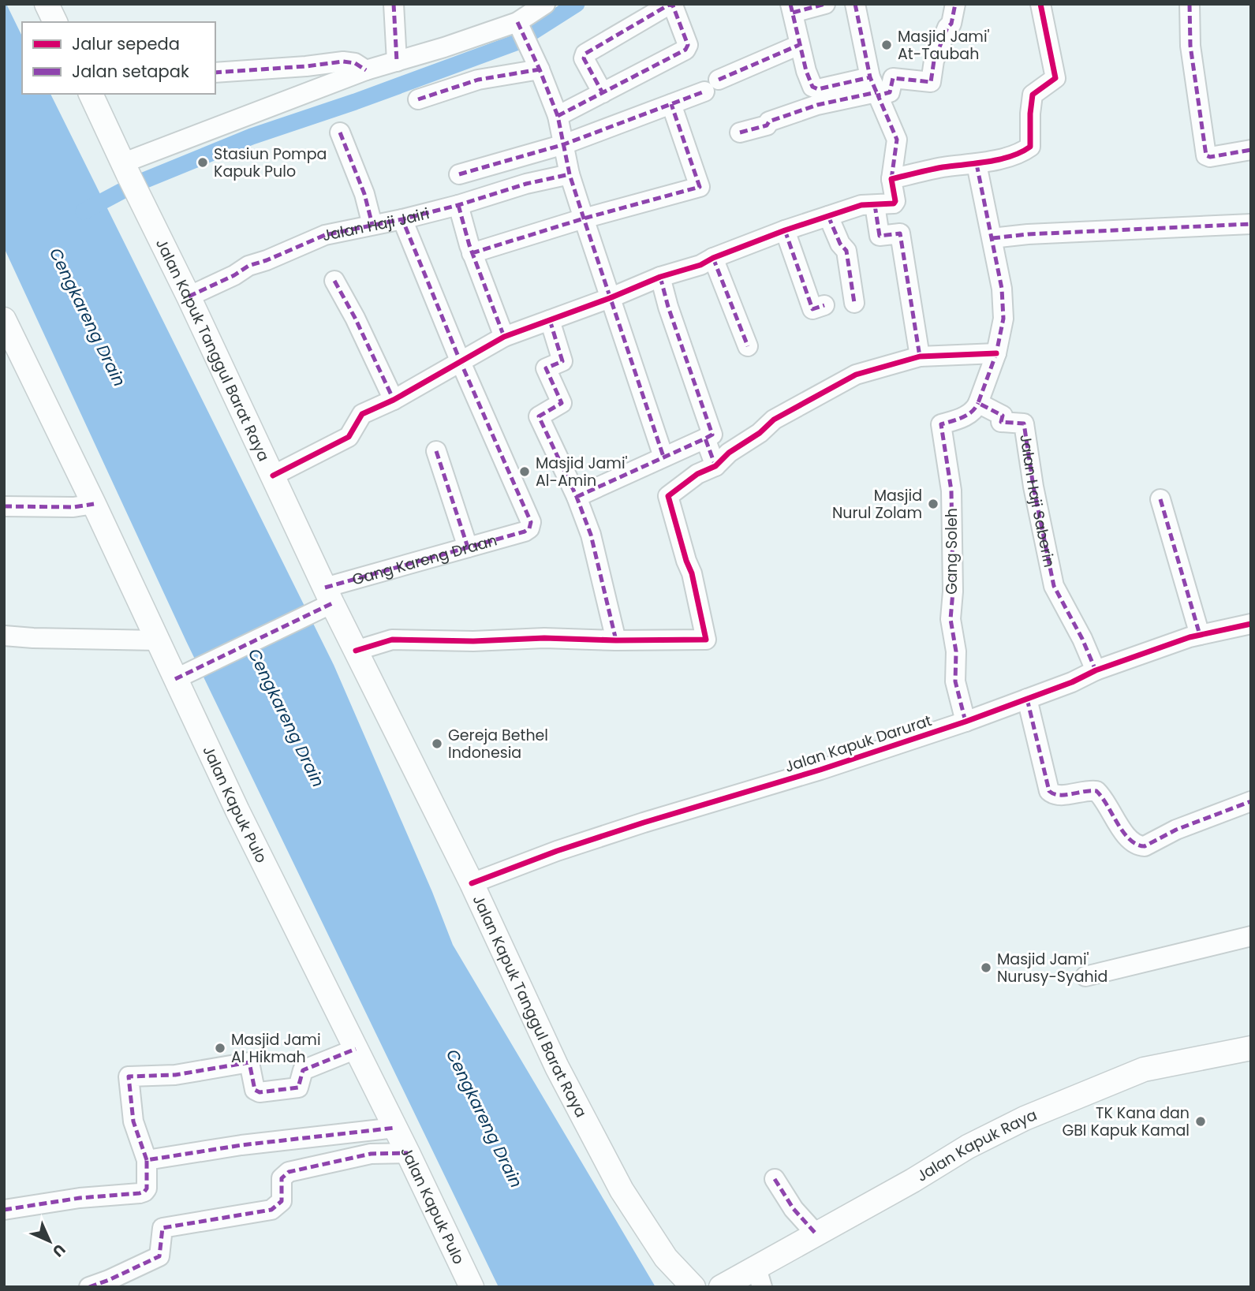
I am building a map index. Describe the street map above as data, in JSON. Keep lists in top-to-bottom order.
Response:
{
  "streets": {
    "main road": ["Jalan Kapuk Tanggul Barat Raya", "Jalan Kapuk Pulo", "Jalan Kapuk Raya"],
    "street": [
      "Jalan Haji Jairi",
      "Jalan Haji Saberin",
      "Gang Soleh",
      "Gang Kareng Draan",
      "Jalan Kapuk Darurat"
    ]
  },
  "crossings": [
    ["Jalan Haji Jairi", "Jalan Kapuk Tanggul Barat Raya"],
    ["Jalan Kapuk Tanggul Barat Raya", "Gang Kareng Draan"],
    ["Jalan Kapuk Tanggul Barat Raya", "Jalan Kapuk Darurat"],
    ["Jalan Haji Saberin", "Gang Soleh"],
    ["Jalan Haji Saberin", "Jalan Kapuk Darurat"],
    ["Gang Soleh", "Jalan Kapuk Darurat"],
    ["Gang Kareng Draan", "Jalan Kapuk Pulo"]
  ],
  "water": ["Cengkareng Drain"],
  "places": [
    "Masjid Jami' At-Taubah",
    "Stasiun Pompa Kapuk Pulo",
    "Masjid Jami' Al-Amin",
    "Masjid Nurul Zolam",
    "Gereja Bethel Indonesia",
    "Masjid Jami' Nurusy-Syahid",
    "Masjid Jami Al Hikmah",
    "TK Kana dan GBI Kapuk Kamal"
  ],
  "legend": ["Jalur sepeda", "Jalan setapak"],
  "north": "bottom right"
}
